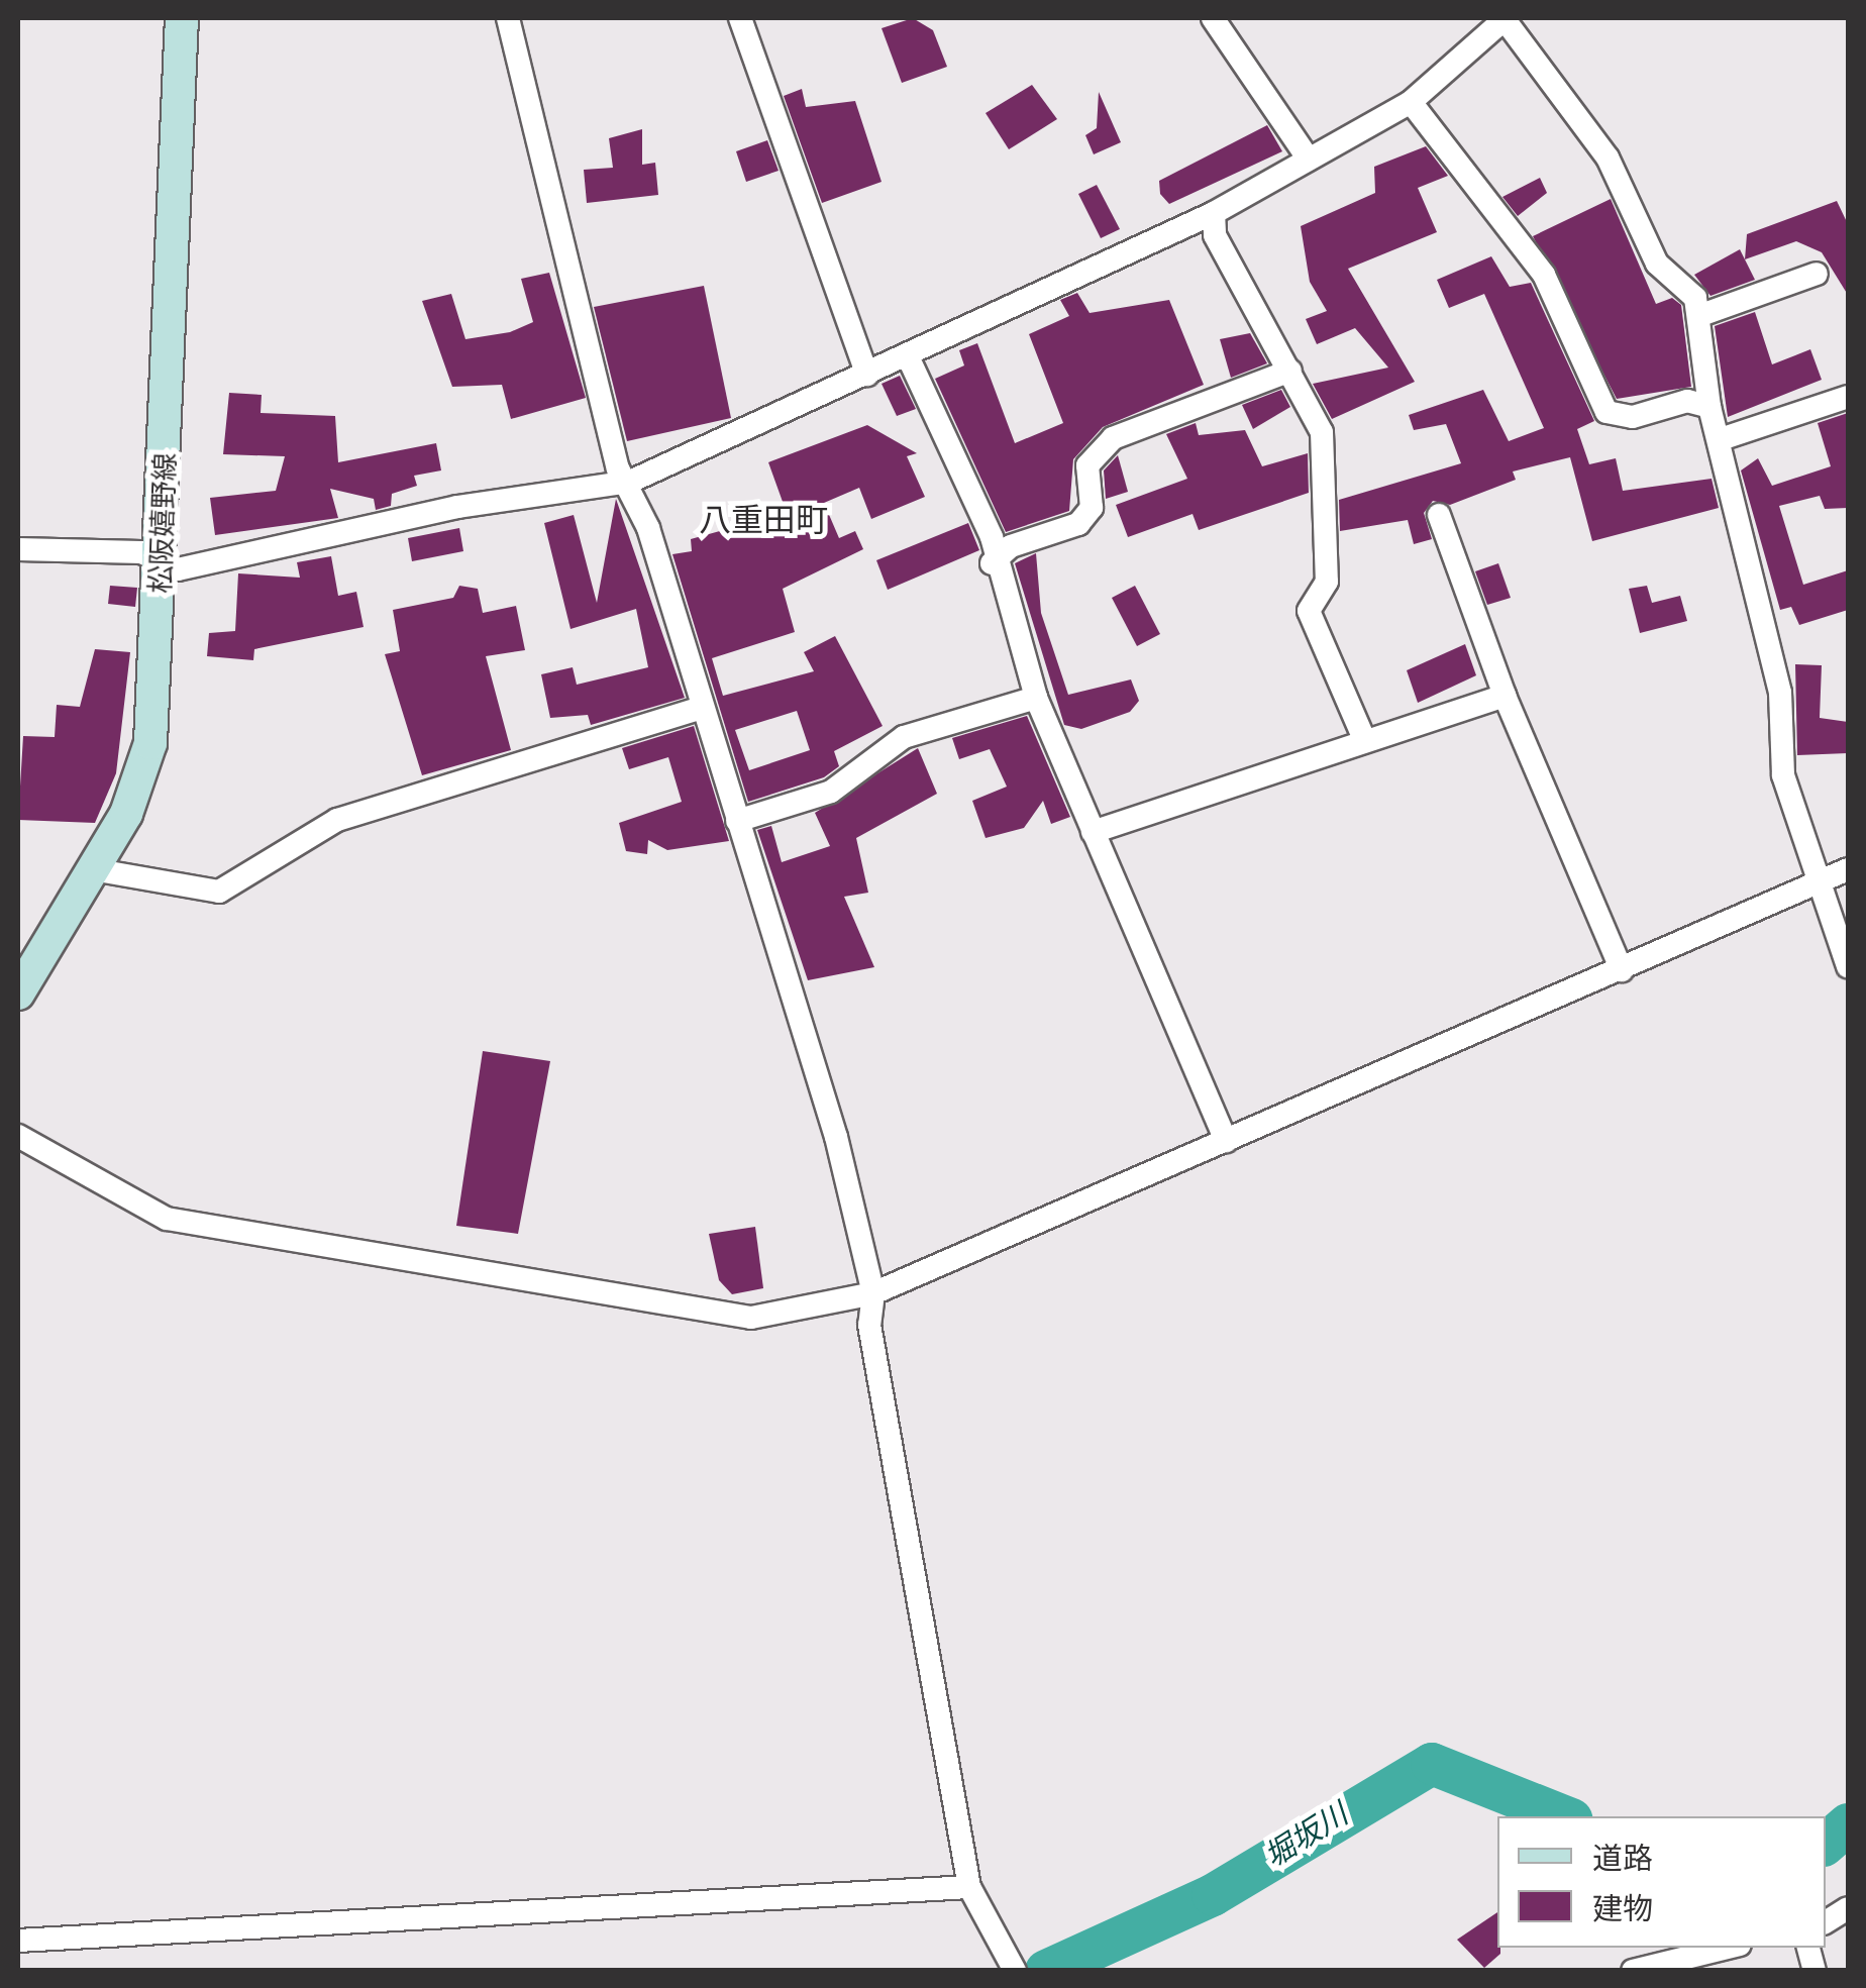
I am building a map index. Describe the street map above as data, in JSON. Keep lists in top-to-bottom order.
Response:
{
  "streets": {
    "main road": ["松阪嬉野線"]
  },
  "districts": ["八重田町"],
  "water": ["堀坂川"],
  "legend": ["道路", "建物"]
}
